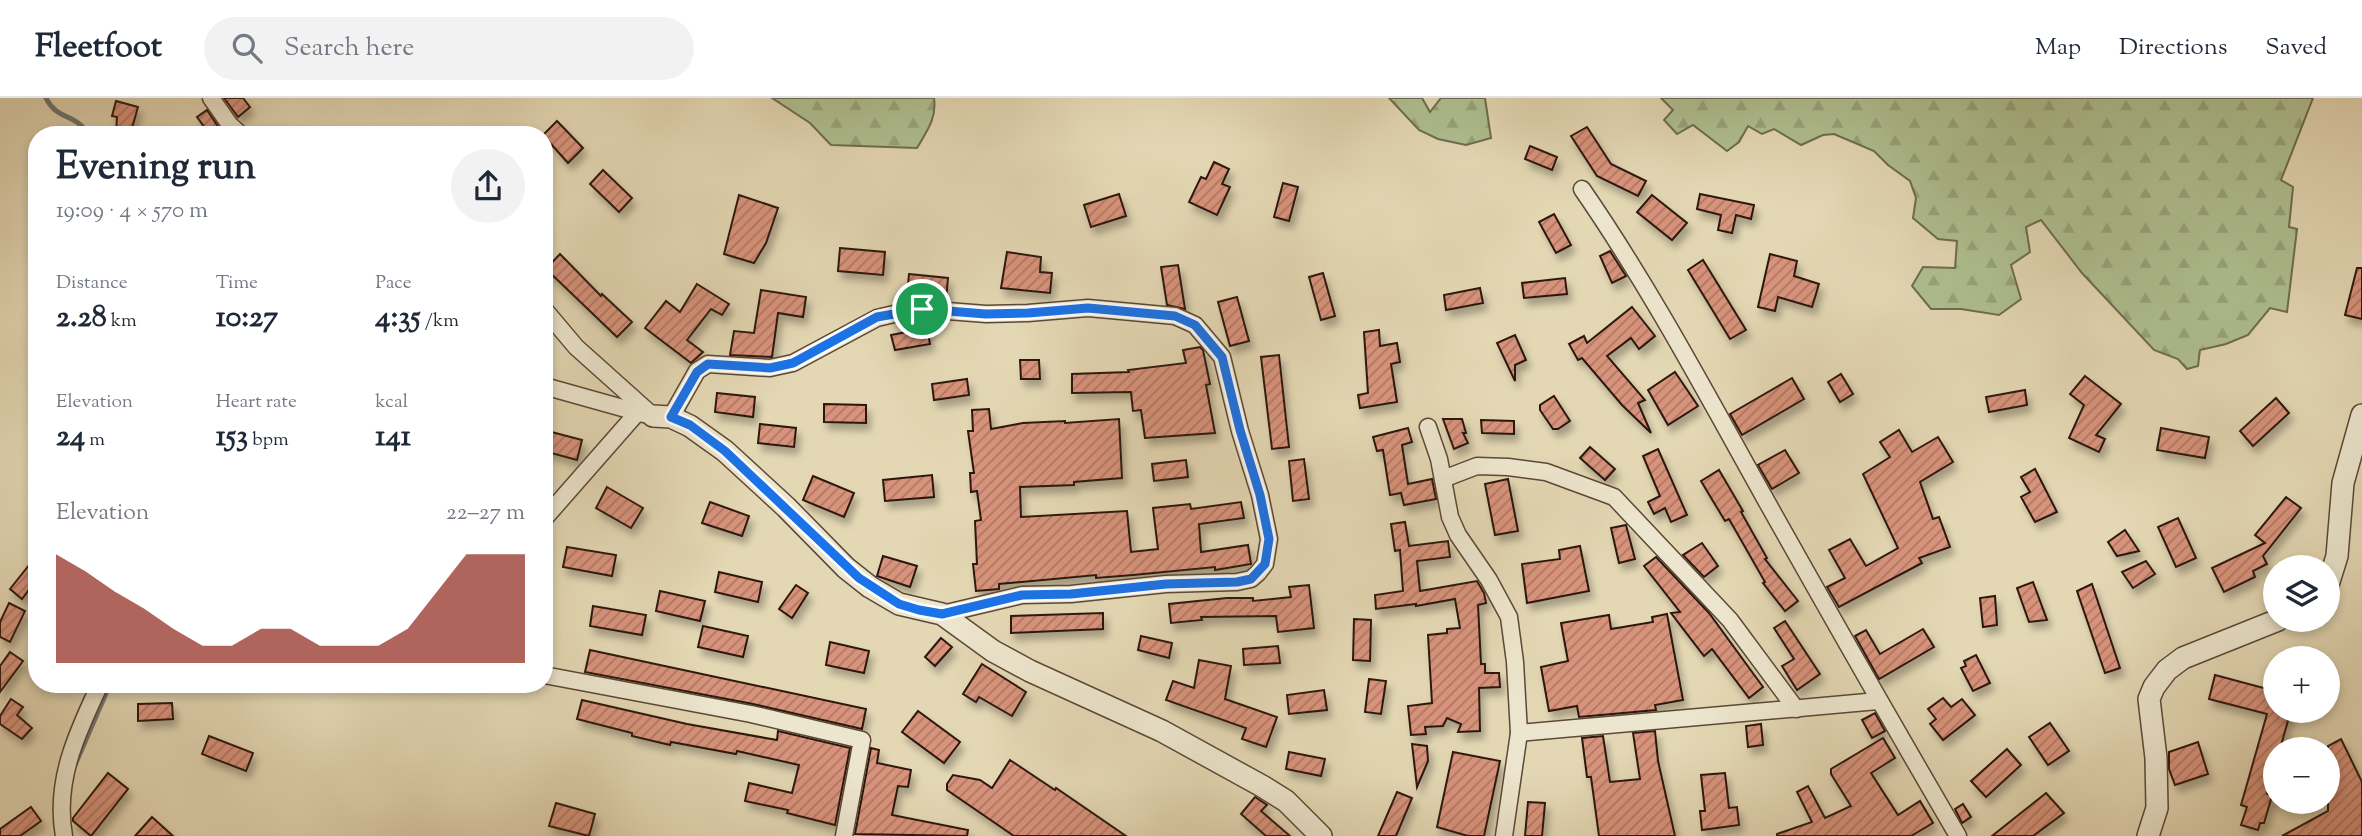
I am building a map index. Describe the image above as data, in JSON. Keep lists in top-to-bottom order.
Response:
{
  "page": {
    "header": "Fleetfoot",
    "search": "Search here",
    "nav": ["Map", "Directions", "Saved"],
    "heading": ["Evening run", "19:09 · 4 × 570 m"],
    "stats": [
      ["Distance", "2.28 km"],
      ["Time", "10:27"],
      ["Pace", "4:35 /km"],
      ["Elevation", "24 m"],
      ["Heart rate", "153 bpm"],
      ["kcal", "141"]
    ],
    "chart": ["Elevation", "22–27 m"],
    "map_buttons": ["+", "−"]
  }
}
